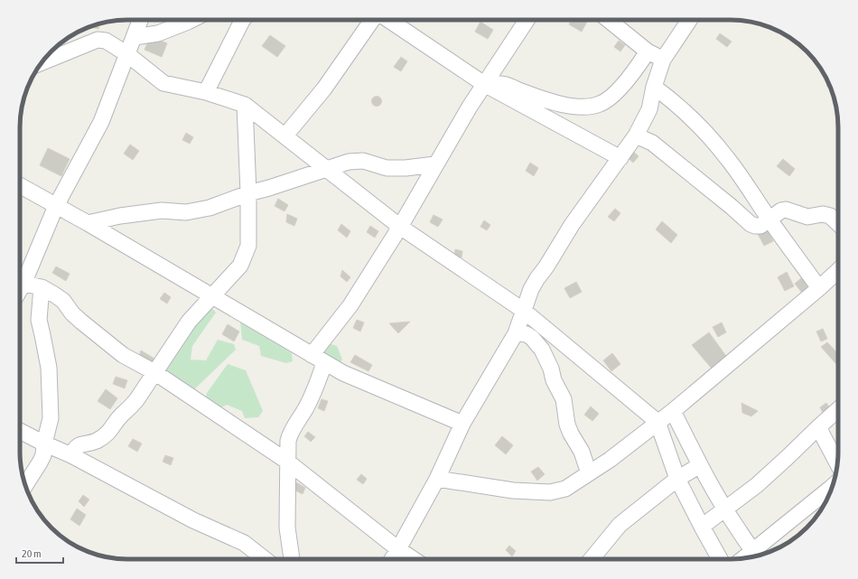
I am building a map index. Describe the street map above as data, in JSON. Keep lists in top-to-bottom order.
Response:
{
  "scale_bar": "20 m"
}
